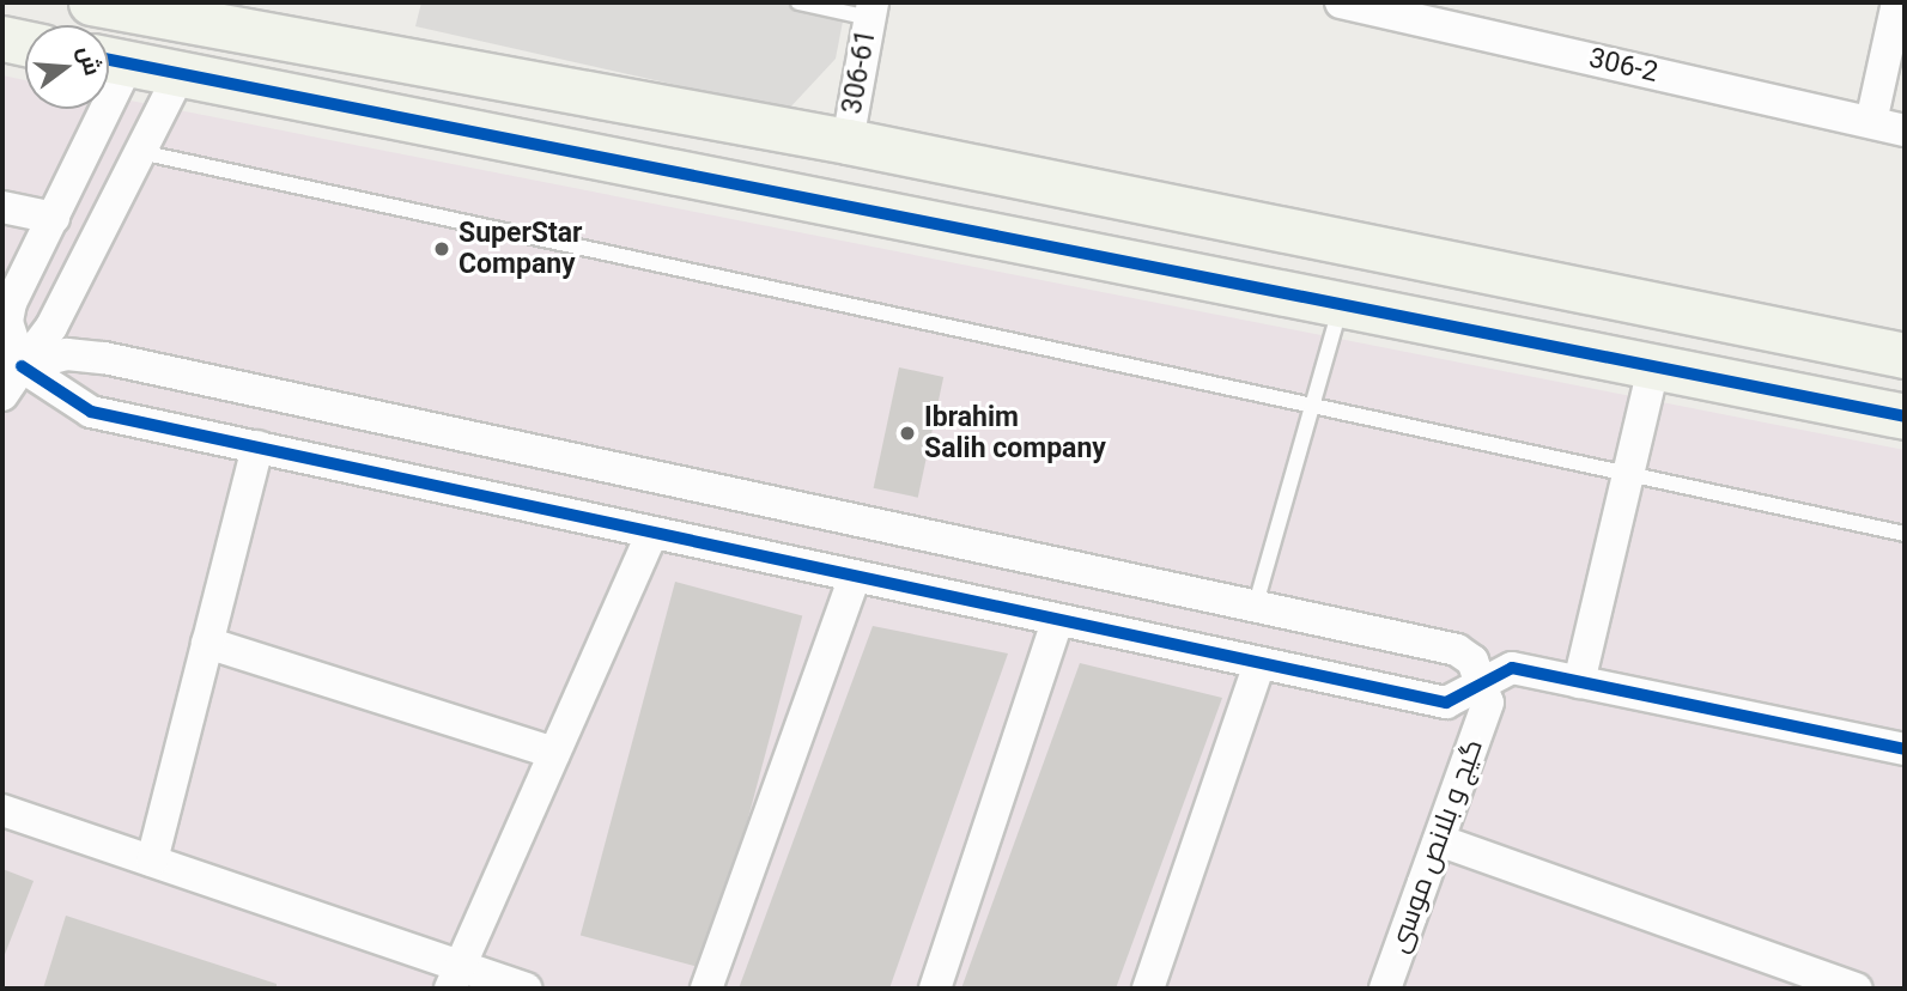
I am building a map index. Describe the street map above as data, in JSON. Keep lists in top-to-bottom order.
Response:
{
  "streets": {
    "street": ["306-2", "306-61", "گيج و بلانص موسى"]
  },
  "places": ["SuperStar Company", "Ibrahim Salih company"],
  "north": "right"
}
